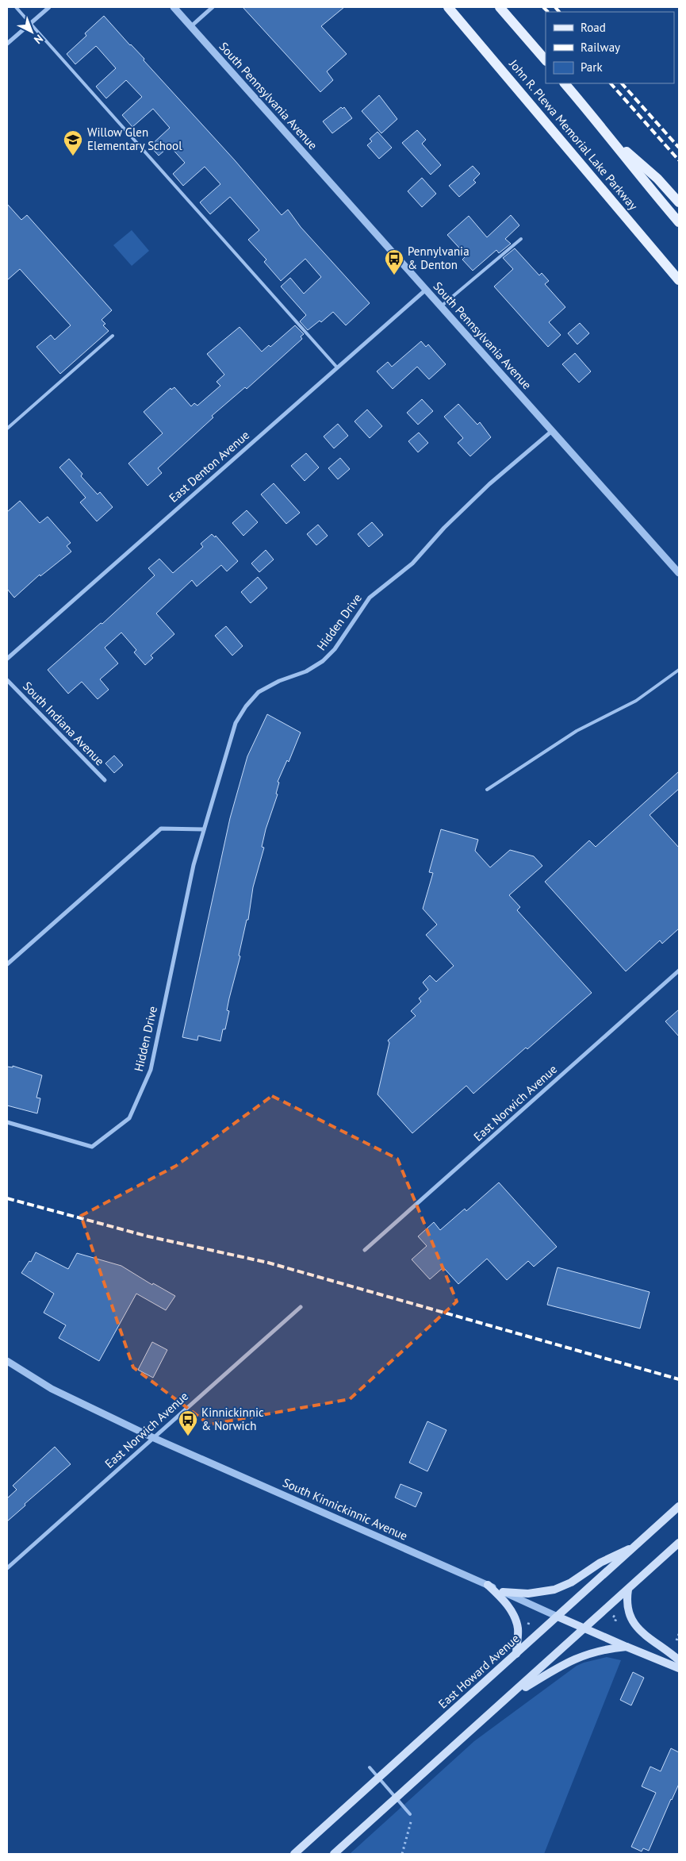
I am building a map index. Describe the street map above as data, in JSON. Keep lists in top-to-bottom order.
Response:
{
  "streets": {
    "main road": ["John R. Plewa Memorial Lake Parkway", "South Kinnickinnic Avenue", "East Howard Avenue"],
    "street": [
      "South Pennsylvania Avenue",
      "East Denton Avenue",
      "Hidden Drive",
      "South Indiana Avenue",
      "East Norwich Avenue"
    ]
  },
  "crossings": [
    ["South Pennsylvania Avenue", "East Denton Avenue"],
    ["South Pennsylvania Avenue", "Hidden Drive"],
    ["East Norwich Avenue", "South Kinnickinnic Avenue"],
    ["South Kinnickinnic Avenue", "East Howard Avenue"]
  ],
  "places": {
    "school or university": ["Willow Glen Elementary School"],
    "bus stop": ["Pennylvania & Denton", "Kinnickinnic & Norwich"]
  },
  "legend": ["Road", "Railway", "Park"],
  "north": "bottom right"
}
